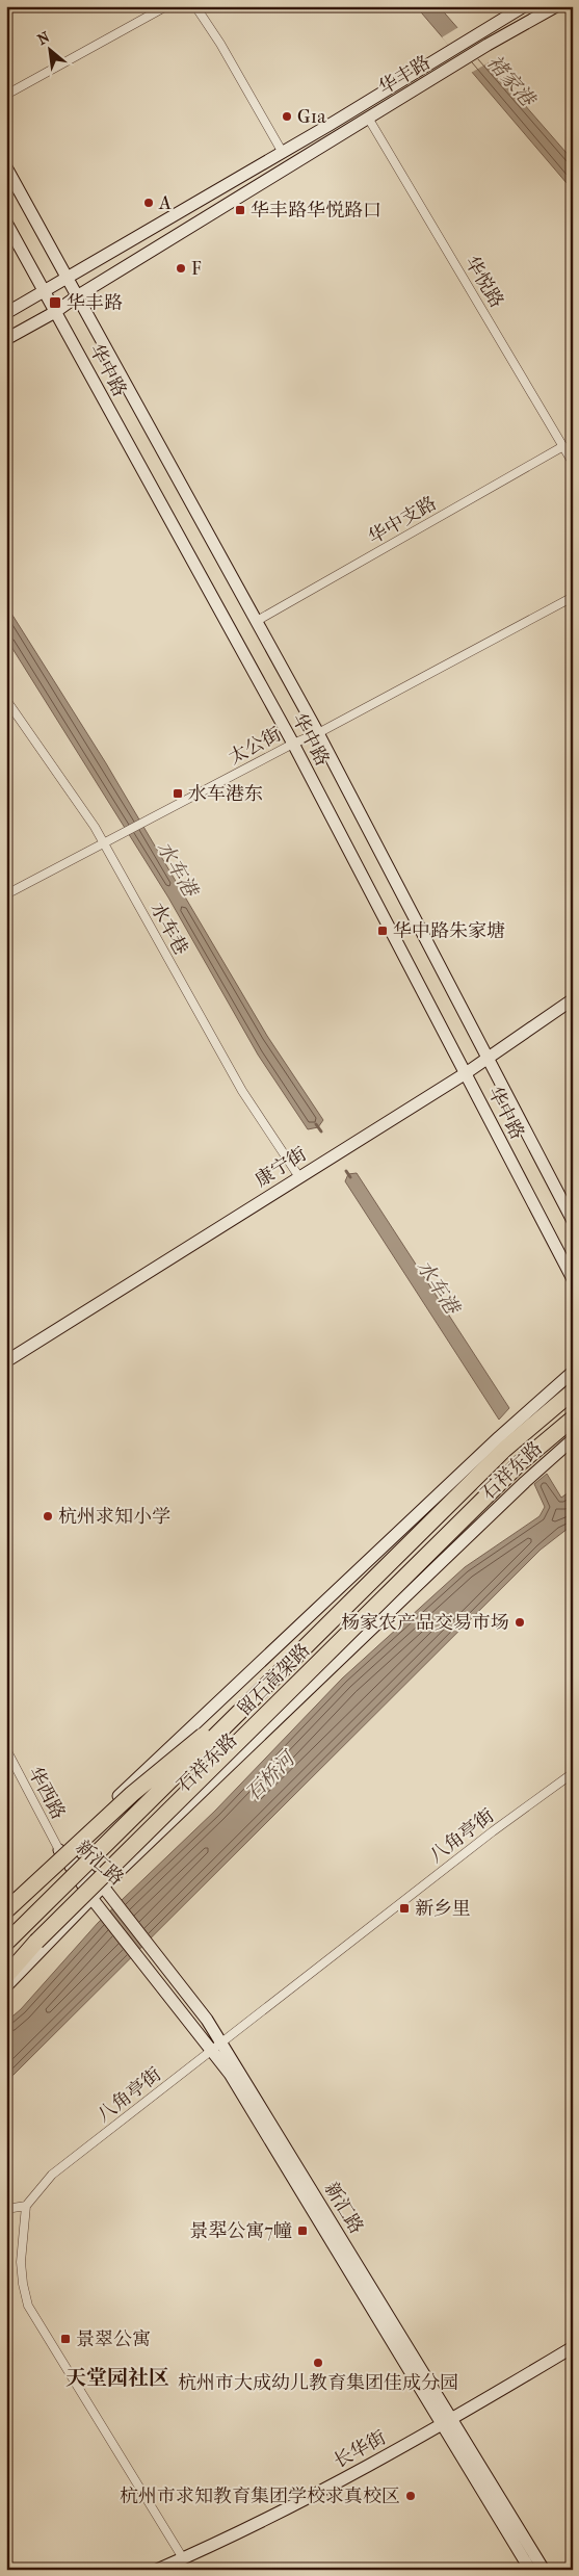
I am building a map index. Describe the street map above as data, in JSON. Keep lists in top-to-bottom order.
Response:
{
  "streets": {
    "highway": ["留石高架路"],
    "main road": [
      "华丰路",
      "华中路",
      "康宁街",
      "石祥东路",
      "新汇路",
      "长华街"
    ],
    "street": [
      "华悦路",
      "华中支路",
      "太公街",
      "水车巷",
      "华西路",
      "八角亭街"
    ]
  },
  "crossings": [
    ["华丰路", "华悦路"],
    ["华丰路", "华中路"],
    ["华悦路", "华中支路"],
    ["华中路", "华中支路"],
    ["华中路", "太公街"],
    ["华中路", "康宁街"],
    ["太公街", "水车巷"],
    ["水车巷", "康宁街"],
    ["石祥东路", "华西路"],
    ["石祥东路", "新汇路"],
    ["华西路", "新汇路"],
    ["八角亭街", "新汇路"],
    ["新汇路", "长华街"]
  ],
  "districts": ["天堂园社区"],
  "water": ["褚家港", "水车港", "石桥河"],
  "places": {
    "other": [
      "G1a",
      "A",
      "F",
      "杭州求知小学",
      "杨家农产品交易市场",
      "杭州市大成幼儿教育集团佳成分园",
      "杭州市求知教育集团学校求真校区"
    ],
    "transit": [
      "华丰路华悦路口",
      "华丰路",
      "水车港东",
      "华中路朱家塘",
      "新乡里",
      "景翆公寓7幢",
      "景翠公寓"
    ]
  },
  "north": "top left"
}
